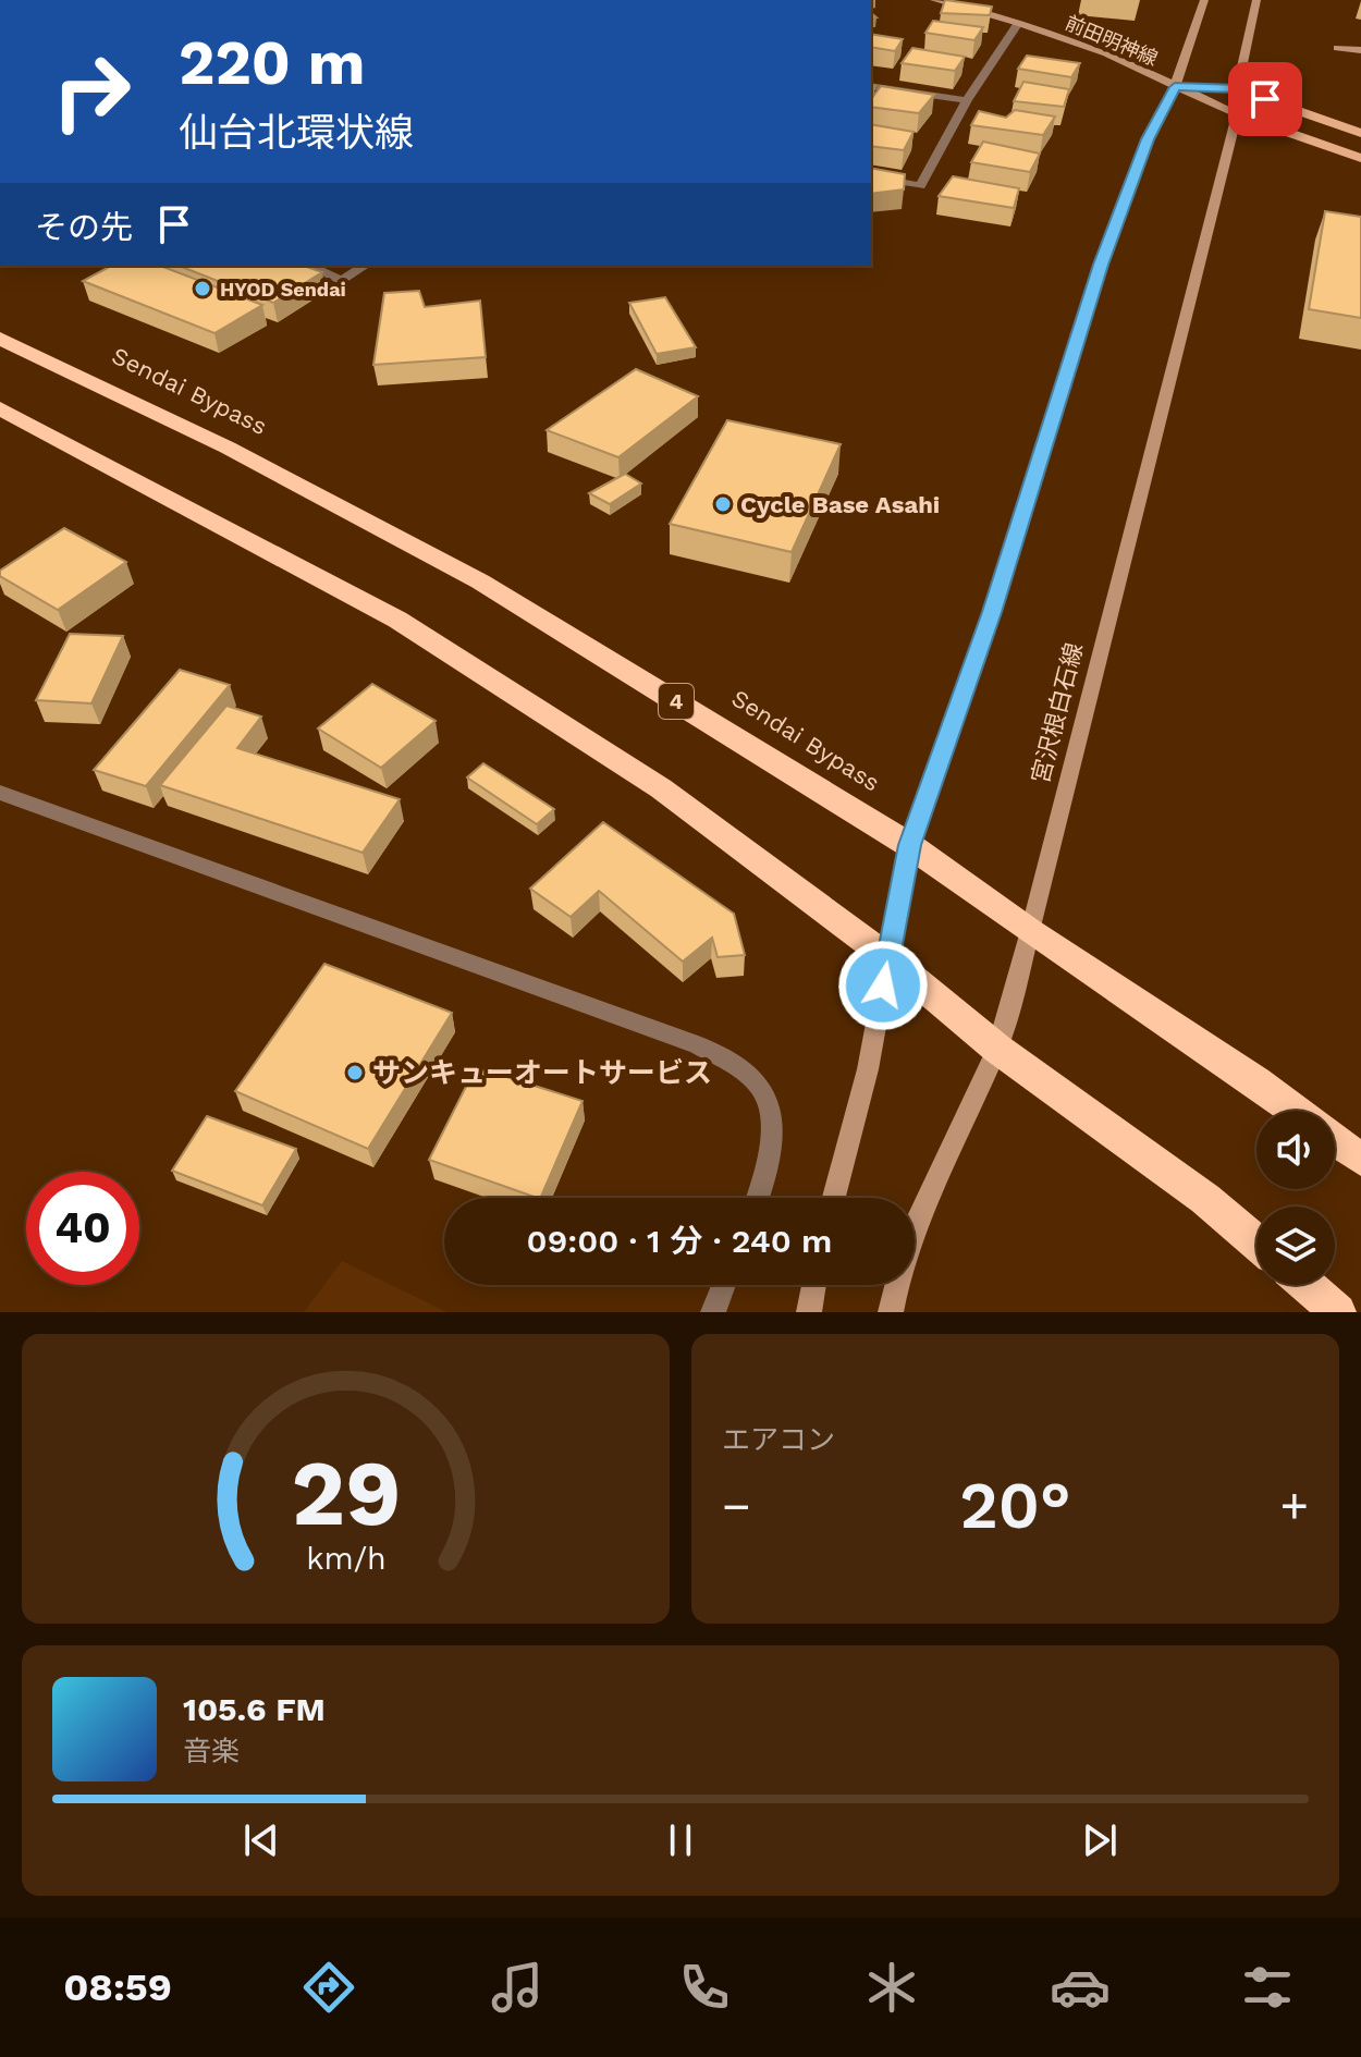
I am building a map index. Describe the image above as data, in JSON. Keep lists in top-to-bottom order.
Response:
{
  "streets": {
    "highway": ["Sendai Bypass", "4"],
    "street": ["前田明神線", "宮沢根白石線"]
  },
  "crossings": [
    ["前田明神線", "宮沢根白石線"],
    ["Sendai Bypass", "宮沢根白石線"]
  ],
  "places": ["HYOD Sendai", "Cycle Base Asahi", "サンキューオートサービス"],
  "page": {
    "turn": ["220 m", "仙台北環状線"],
    "then": "その先",
    "limit": "40",
    "trip": "09:00 · 1 分 · 240 m",
    "tile": "エアコン",
    "heat": ["−", "20°", "+"],
    "song": ["105.6 FM", "音楽"],
    "tabs": "08:59",
    "gauge": ["29", "km/h"]
  }
}
